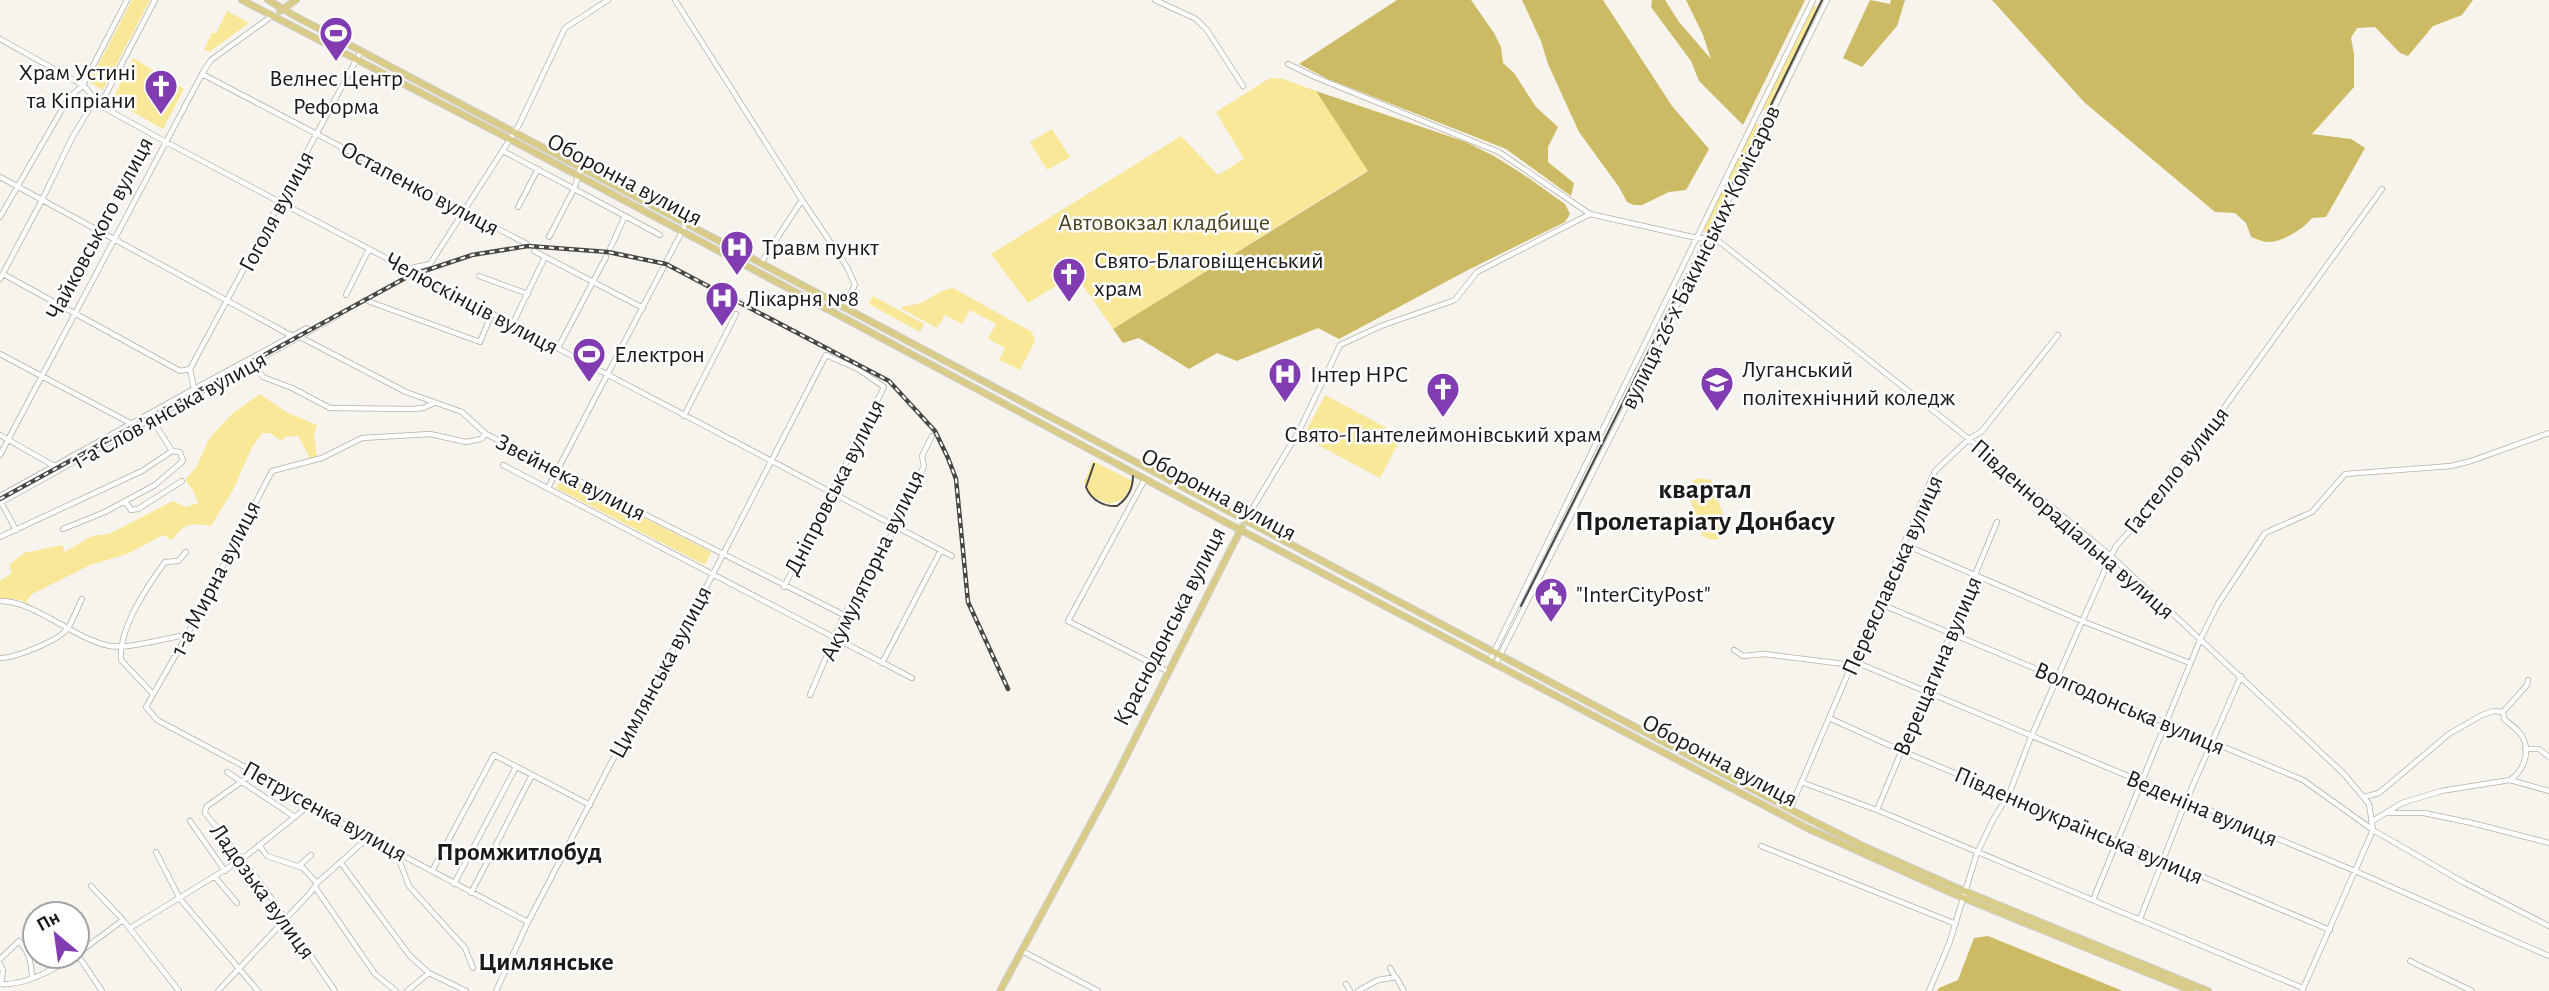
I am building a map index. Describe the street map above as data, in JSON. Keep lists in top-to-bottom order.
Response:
{
  "streets": {
    "main road": ["Оборонна вулиця", "Чайковського вулиця", "Краснодонська вулиця"],
    "street": [
      "Остапенко вулиця",
      "Гоголя вулиця",
      "вулиця 26-х Бакинських Комісаров",
      "Челюскінців вулиця",
      "1-а Слов’янська вулиця",
      "Гастелло вулиця",
      "Звейнека вулиця",
      "Дніпровська вулиця",
      "Південнорадіальна вулиця",
      "Акумуляторна вулиця",
      "Переяславська вулиця",
      "1-а Мирна вулиця",
      "Верещагина вулиця",
      "Цимлянська вулиця",
      "Волгодонська вулиця",
      "Веденіна вулиця",
      "Петрусенка вулиця",
      "Південноукраїнська вулиця",
      "Ладозька вулиця"
    ]
  },
  "crossings": [
    ["Оборонна вулиця", "Гоголя вулиця"],
    ["Оборонна вулиця", "Чайковського вулиця"],
    ["Оборонна вулиця", "вулиця 26-х Бакинських Комісаров"],
    ["Оборонна вулиця", "Гастелло вулиця"],
    ["Оборонна вулиця", "Переяславська вулиця"],
    ["Оборонна вулиця", "Краснодонська вулиця"],
    ["Остапенко вулиця", "Гоголя вулиця"],
    ["Остапенко вулиця", "Чайковського вулиця"],
    ["Гоголя вулиця", "Челюскінців вулиця"],
    ["Чайковського вулиця", "Челюскінців вулиця"],
    ["вулиця 26-х Бакинських Комісаров", "Південнорадіальна вулиця"],
    ["Челюскінців вулиця", "Дніпровська вулиця"],
    ["Челюскінців вулиця", "Акумуляторна вулиця"],
    ["Челюскінців вулиця", "Цимлянська вулиця"],
    ["1-а Слов’янська вулиця", "Звейнека вулиця"],
    ["Гастелло вулиця", "Південнорадіальна вулиця"],
    ["Гастелло вулиця", "Волгодонська вулиця"],
    ["Гастелло вулиця", "Веденіна вулиця"],
    ["Гастелло вулиця", "Південноукраїнська вулиця"],
    ["Звейнека вулиця", "Дніпровська вулиця"],
    ["Звейнека вулиця", "Акумуляторна вулиця"],
    ["Звейнека вулиця", "1-а Мирна вулиця"],
    ["Звейнека вулиця", "Цимлянська вулиця"],
    ["Дніпровська вулиця", "Цимлянська вулиця"],
    ["Південнорадіальна вулиця", "Переяславська вулиця"],
    ["Південнорадіальна вулиця", "Волгодонська вулиця"],
    ["Переяславська вулиця", "Волгодонська вулиця"],
    ["Переяславська вулиця", "Веденіна вулиця"],
    ["Переяславська вулиця", "Південноукраїнська вулиця"],
    ["1-а Мирна вулиця", "Петрусенка вулиця"],
    ["Верещагина вулиця", "Волгодонська вулиця"],
    ["Верещагина вулиця", "Веденіна вулиця"],
    ["Верещагина вулиця", "Південноукраїнська вулиця"],
    ["Цимлянська вулиця", "Петрусенка вулиця"],
    ["Петрусенка вулиця", "Ладозька вулиця"]
  ],
  "districts": ["квартал Пролетаріату Донбасу", "Промжитлобуд", "Цимлянське"],
  "parks": ["Автовокзал кладбище"],
  "places": {
    "sports": ["Велнес Центр Реформа", "Електрон"],
    "church": ["Храм Устині та Кіпріани", "Свято-Благовіщенський храм", "Свято-Пантелеймонівський храм"],
    "hospital": ["Травм пункт", "Лікарня №8", "Інтер НРС"],
    "school or university": ["Луганський політехнічний коледж"],
    "public building": ["\"InterCityPost\""]
  },
  "north": "top left"
}
